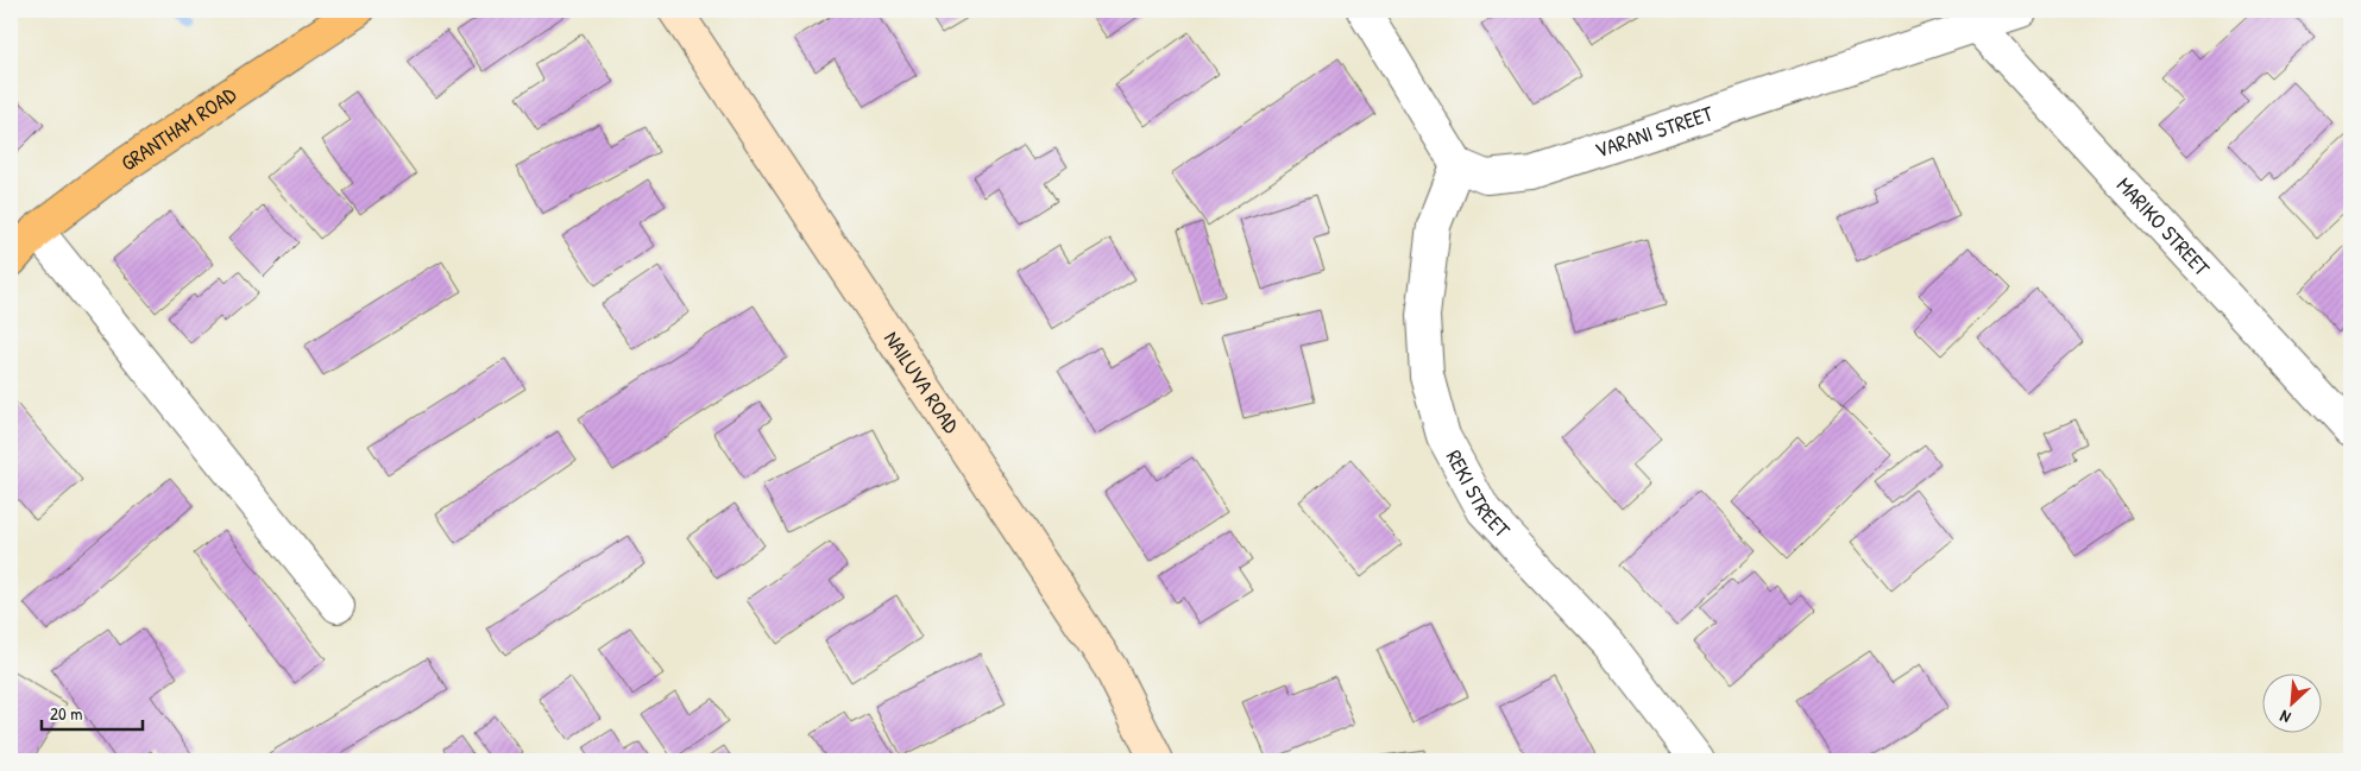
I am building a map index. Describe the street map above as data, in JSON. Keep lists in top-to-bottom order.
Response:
{
  "streets": {
    "main road": ["GRANTHAM ROAD", "NAILUVA ROAD"],
    "street": ["VARANI STREET", "MARIKO STREET", "REKI STREET"]
  },
  "crossings": [
    ["VARANI STREET", "MARIKO STREET"],
    ["VARANI STREET", "REKI STREET"]
  ],
  "scale_bar": "20 m",
  "north": "bottom left"
}
